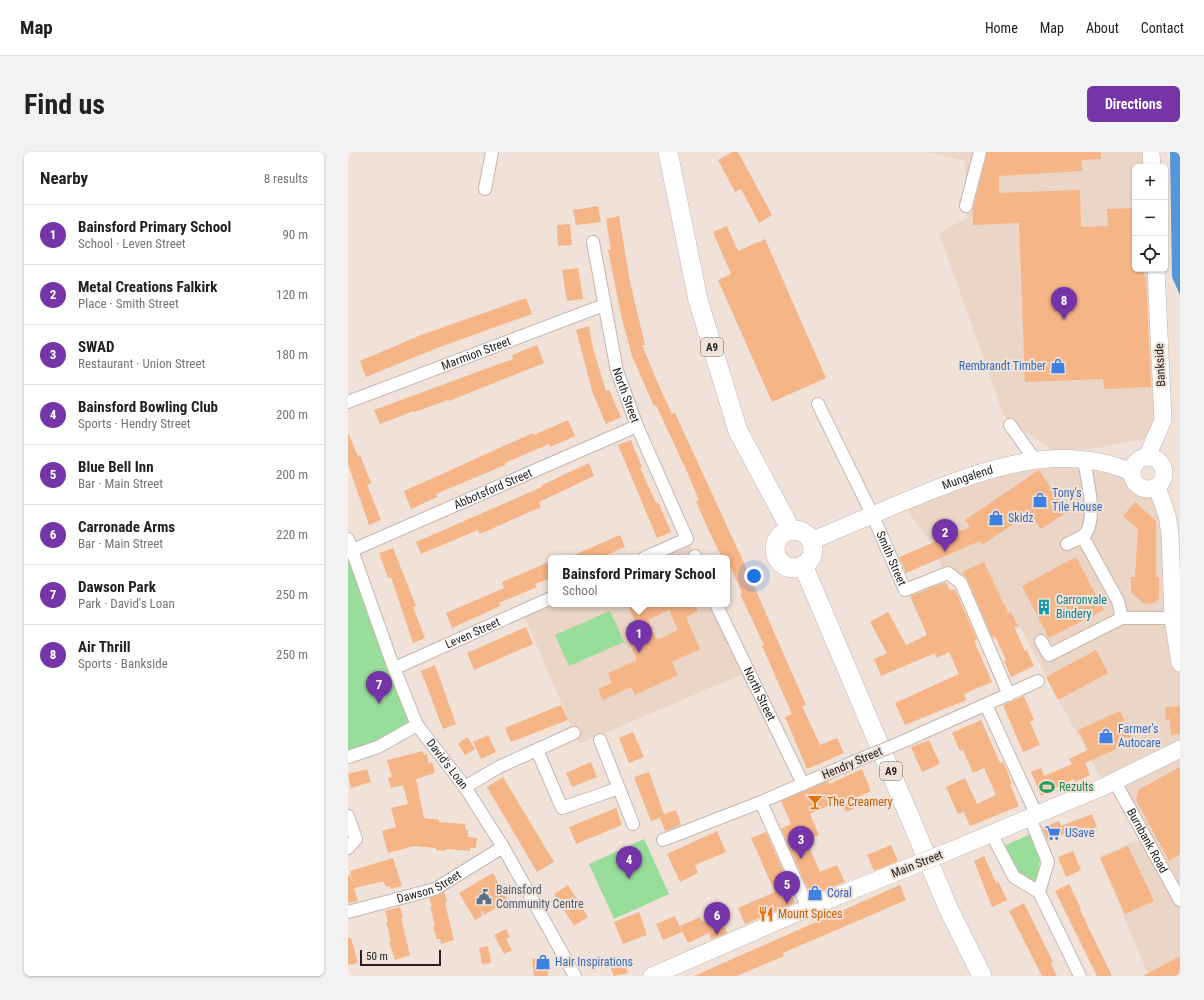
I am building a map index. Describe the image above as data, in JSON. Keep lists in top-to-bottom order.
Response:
{
  "streets": {
    "main road": ["A9"],
    "street": [
      "Marmion Street",
      "Bankside",
      "North Street",
      "Mungalend",
      "Abbotsford Street",
      "Smith Street",
      "Leven Street",
      "Hendry Street",
      "David's Loan",
      "Burnbank Road",
      "Main Street",
      "Dawson Street"
    ]
  },
  "crossings": [
    ["A9", "Mungalend"],
    ["Marmion Street", "North Street"],
    ["Bankside", "Mungalend"],
    ["North Street", "Abbotsford Street"],
    ["North Street", "Hendry Street"],
    ["Mungalend", "Smith Street"],
    ["Abbotsford Street", "David's Loan"],
    ["Smith Street", "Hendry Street"],
    ["Leven Street", "David's Loan"],
    ["David's Loan", "Dawson Street"],
    ["Burnbank Road", "Main Street"]
  ],
  "places": {
    "shop": [
      "Rembrandt Timber",
      "Tony's Tile House",
      "Skidz",
      "Farmer's Autocare",
      "Coral",
      "Hair Inspirations"
    ],
    "building": ["Carronvale Bindery"],
    "sports": ["Rezults"],
    "bar": ["The Creamery"],
    "supermarket": ["USave"],
    "public building": ["Bainsford Community Centre"],
    "restaurant": ["Mount Spices"]
  },
  "scale_bar": "50 m",
  "page": {
    "header": "Map",
    "nav": [
      "Home",
      "Map",
      "About",
      "Contact"
    ],
    "buttons": "Directions",
    "title": "Find us",
    "heading": ["Nearby", "8 results"],
    "map_buttons": ["+", "−"],
    "list": [
      {
        "mark": "1",
        "name": "Bainsford Primary School",
        "note": "School · Leven Street",
        "value": "90 m"
      },
      {
        "mark": "2",
        "name": "Metal Creations Falkirk",
        "note": "Place · Smith Street",
        "value": "120 m"
      },
      {
        "mark": "3",
        "name": "SWAD",
        "note": "Restaurant · Union Street",
        "value": "180 m"
      },
      {
        "mark": "4",
        "name": "Bainsford Bowling Club",
        "note": "Sports · Hendry Street",
        "value": "200 m"
      },
      {
        "mark": "5",
        "name": "Blue Bell Inn",
        "note": "Bar · Main Street",
        "value": "200 m"
      },
      {
        "mark": "6",
        "name": "Carronade Arms",
        "note": "Bar · Main Street",
        "value": "220 m"
      },
      {
        "mark": "7",
        "name": "Dawson Park",
        "note": "Park · David's Loan",
        "value": "250 m"
      },
      {
        "mark": "8",
        "name": "Air Thrill",
        "note": "Sports · Bankside",
        "value": "250 m"
      }
    ],
    "pins": [
      "8",
      "2",
      "1",
      "7",
      "3",
      "4",
      "5",
      "6"
    ],
    "popup": ["Bainsford Primary School", "School"],
    "scale": "50 m"
  }
}
